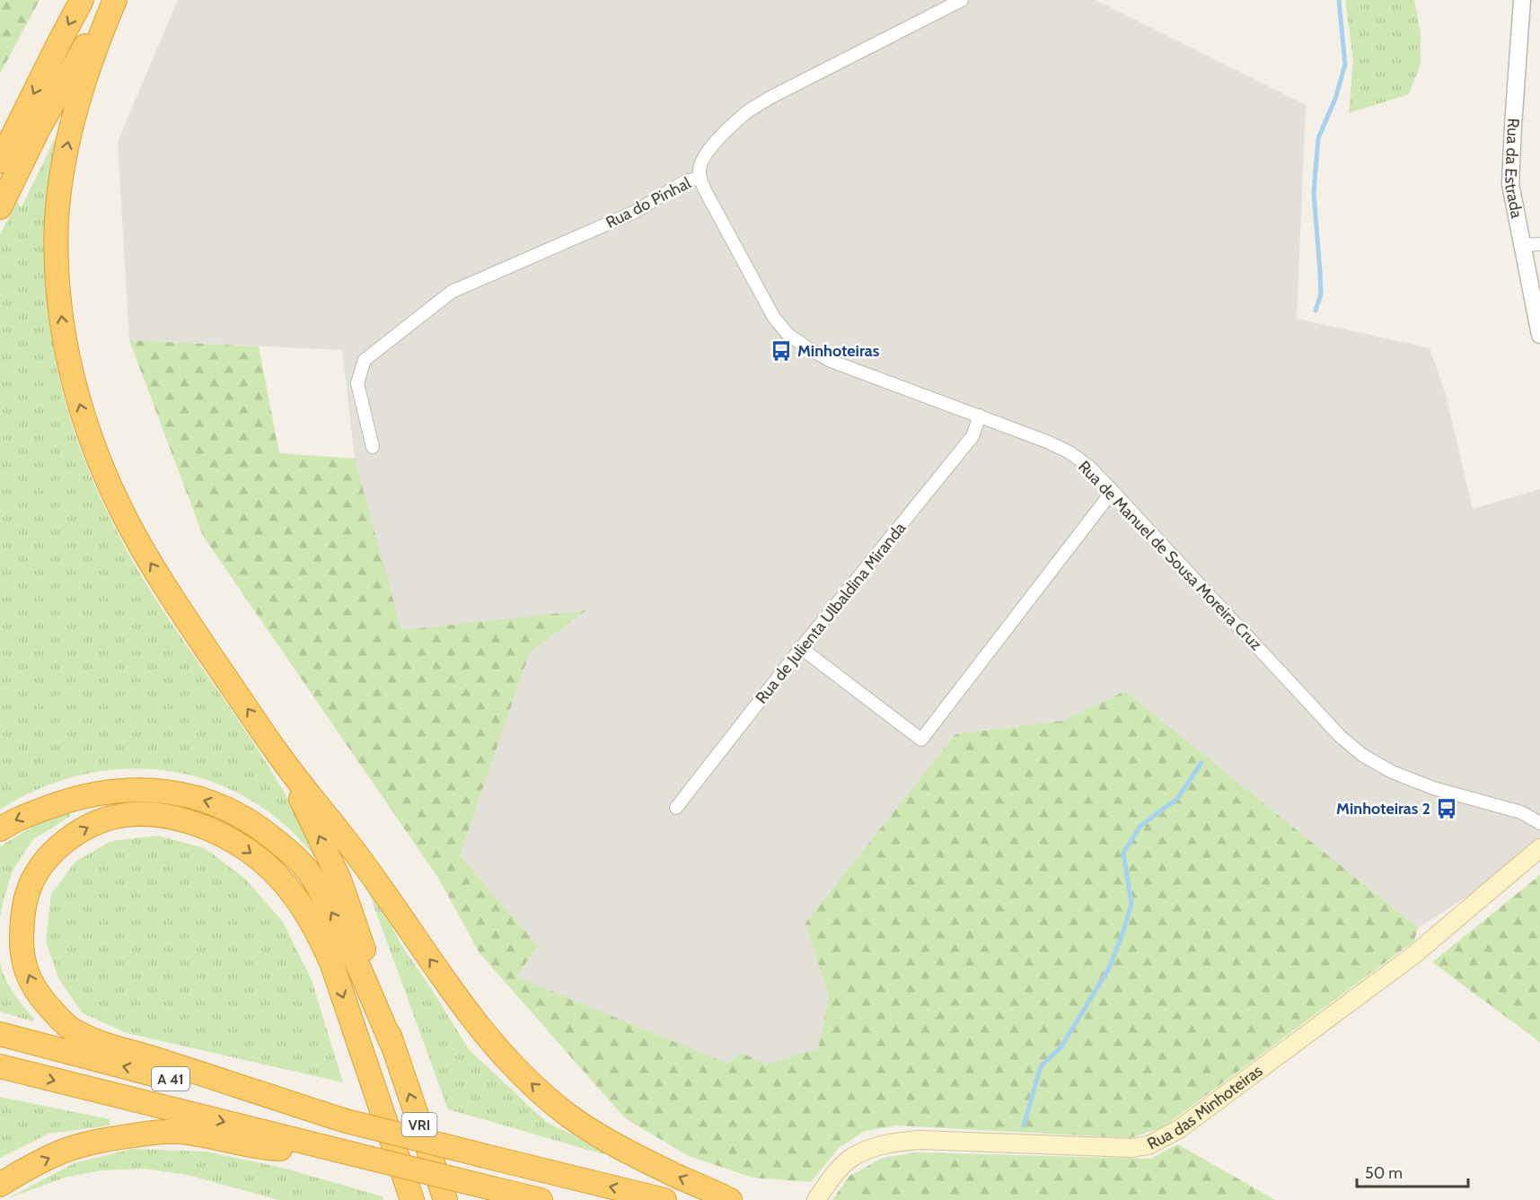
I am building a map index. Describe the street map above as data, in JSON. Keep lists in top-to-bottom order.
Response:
{
  "streets": {
    "highway": ["A 41", "VRI"],
    "main road": ["Rua das Minhoteiras"],
    "street": [
      "Rua da Estrada",
      "Rua do Pinhal",
      "Rua de Manuel de Sousa Moreira Cruz",
      "Rua de Julienta Ulbaldina Miranda"
    ]
  },
  "crossings": [
    ["Rua do Pinhal", "Rua de Manuel de Sousa Moreira Cruz"],
    ["Rua de Manuel de Sousa Moreira Cruz", "Rua de Julienta Ulbaldina Miranda"]
  ],
  "places": {
    "bus stop": ["Minhoteiras", "Minhoteiras 2"]
  },
  "scale_bar": "50 m"
}
